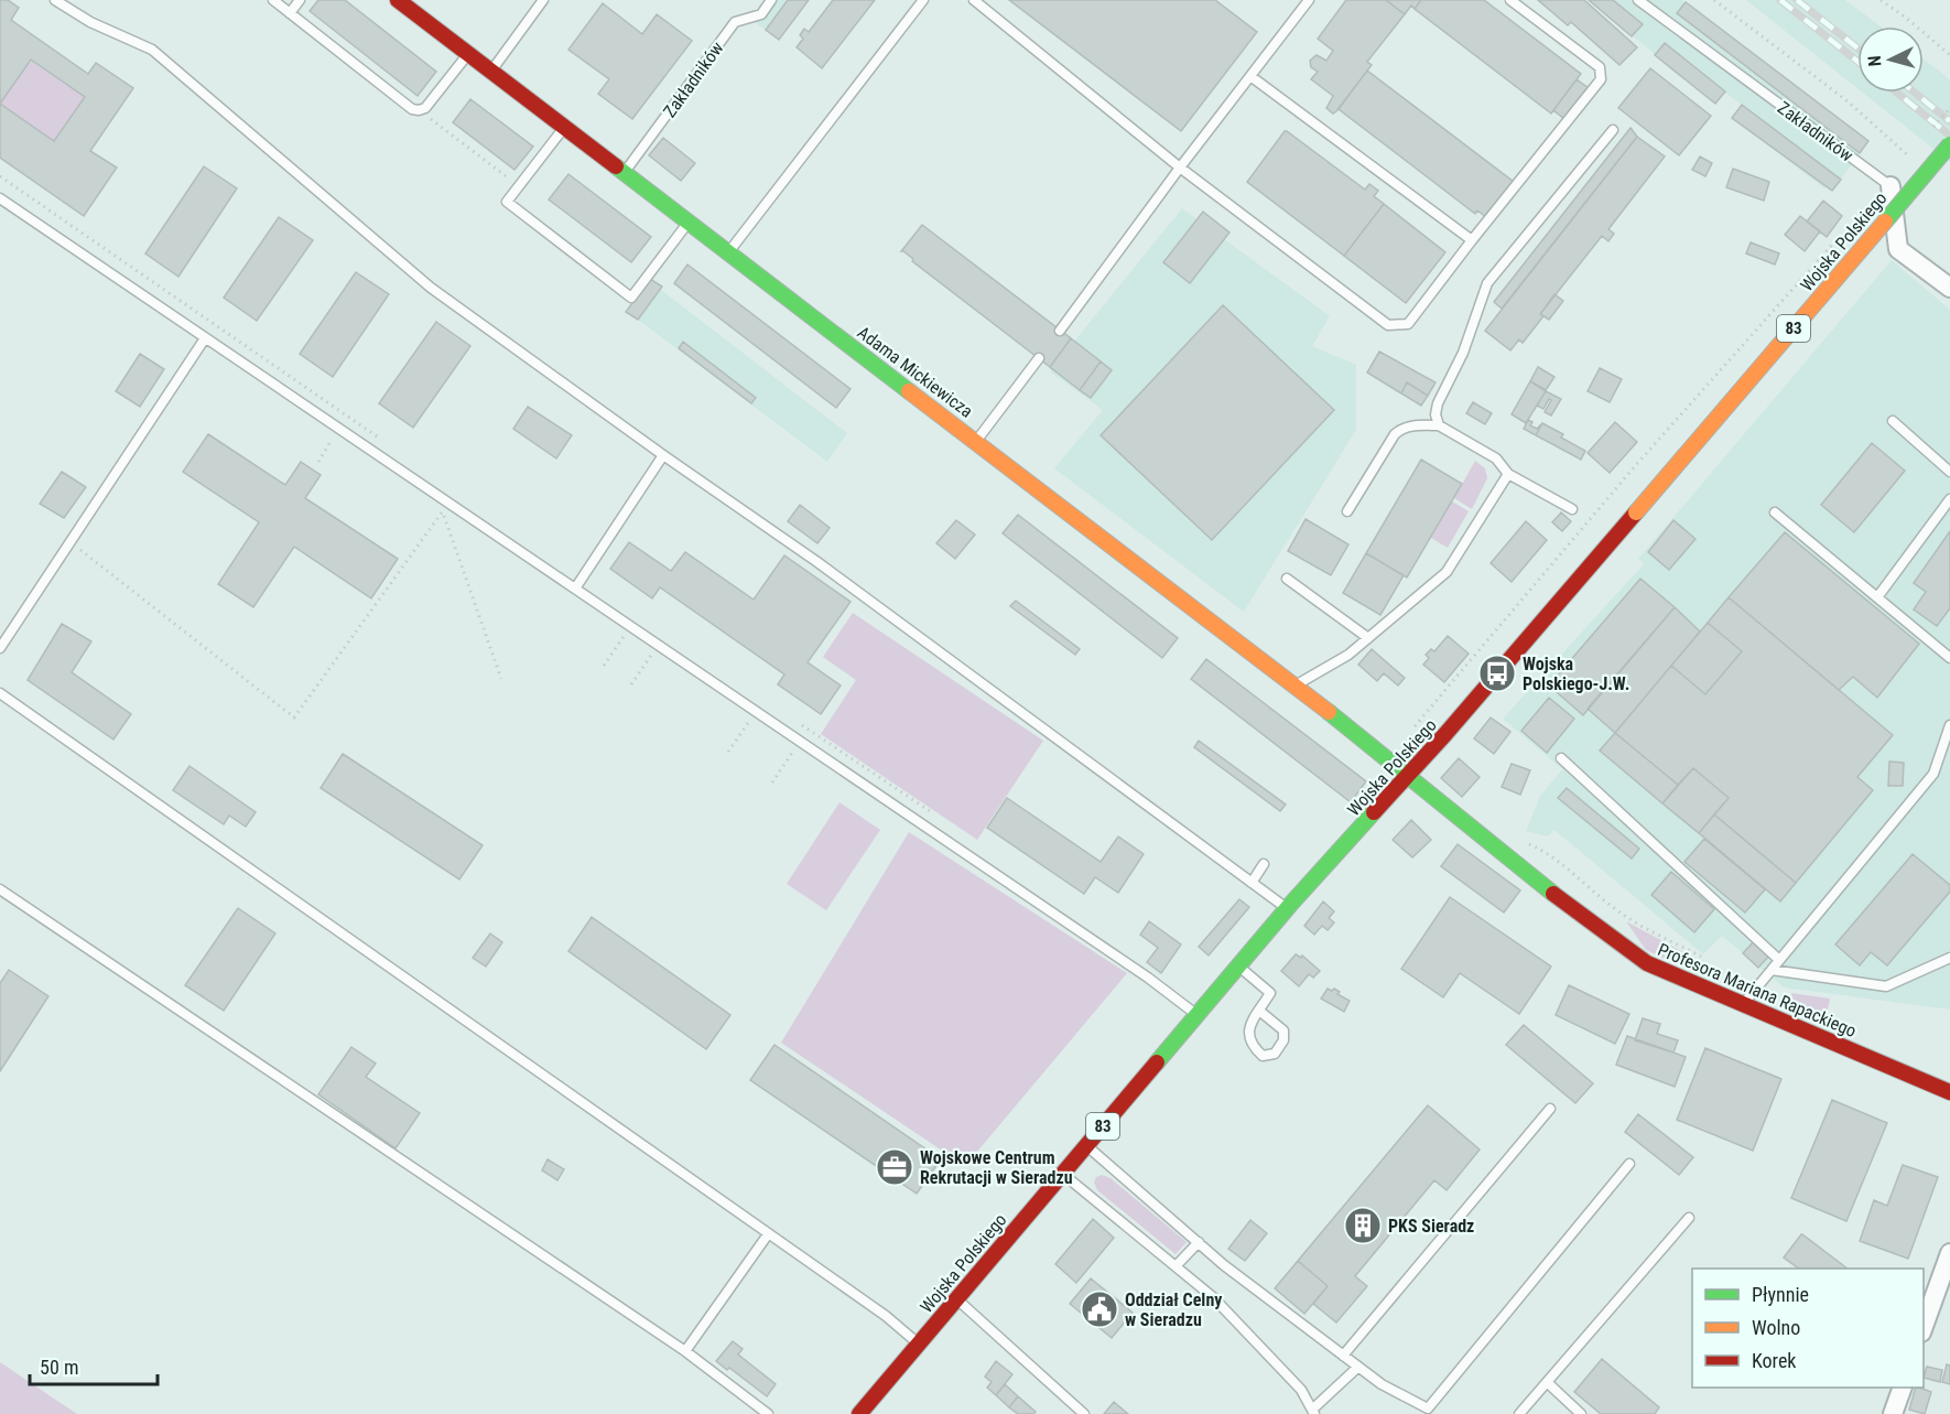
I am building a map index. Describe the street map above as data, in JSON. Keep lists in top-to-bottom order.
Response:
{
  "streets": {
    "street": [
      "Zakładników",
      "Wojska Polskiego",
      "83",
      "Adama Mickiewicza",
      "Profesora Mariana Rapackiego"
    ]
  },
  "crossings": [
    ["Zakładników", "Adama Mickiewicza"],
    ["Wojska Polskiego", "Adama Mickiewicza"],
    ["Wojska Polskiego", "Profesora Mariana Rapackiego"],
    ["Adama Mickiewicza", "Profesora Mariana Rapackiego"]
  ],
  "places": {
    "bus stop": ["Wojska Polskiego-J.W."],
    "office": ["Wojskowe Centrum Rekrutacji w Sieradzu"],
    "building": ["PKS Sieradz"],
    "public building": ["Oddział Celny w Sieradzu"]
  },
  "legend": ["Płynnie", "Wolno", "Korek"],
  "scale_bar": "50 m",
  "north": "left"
}
